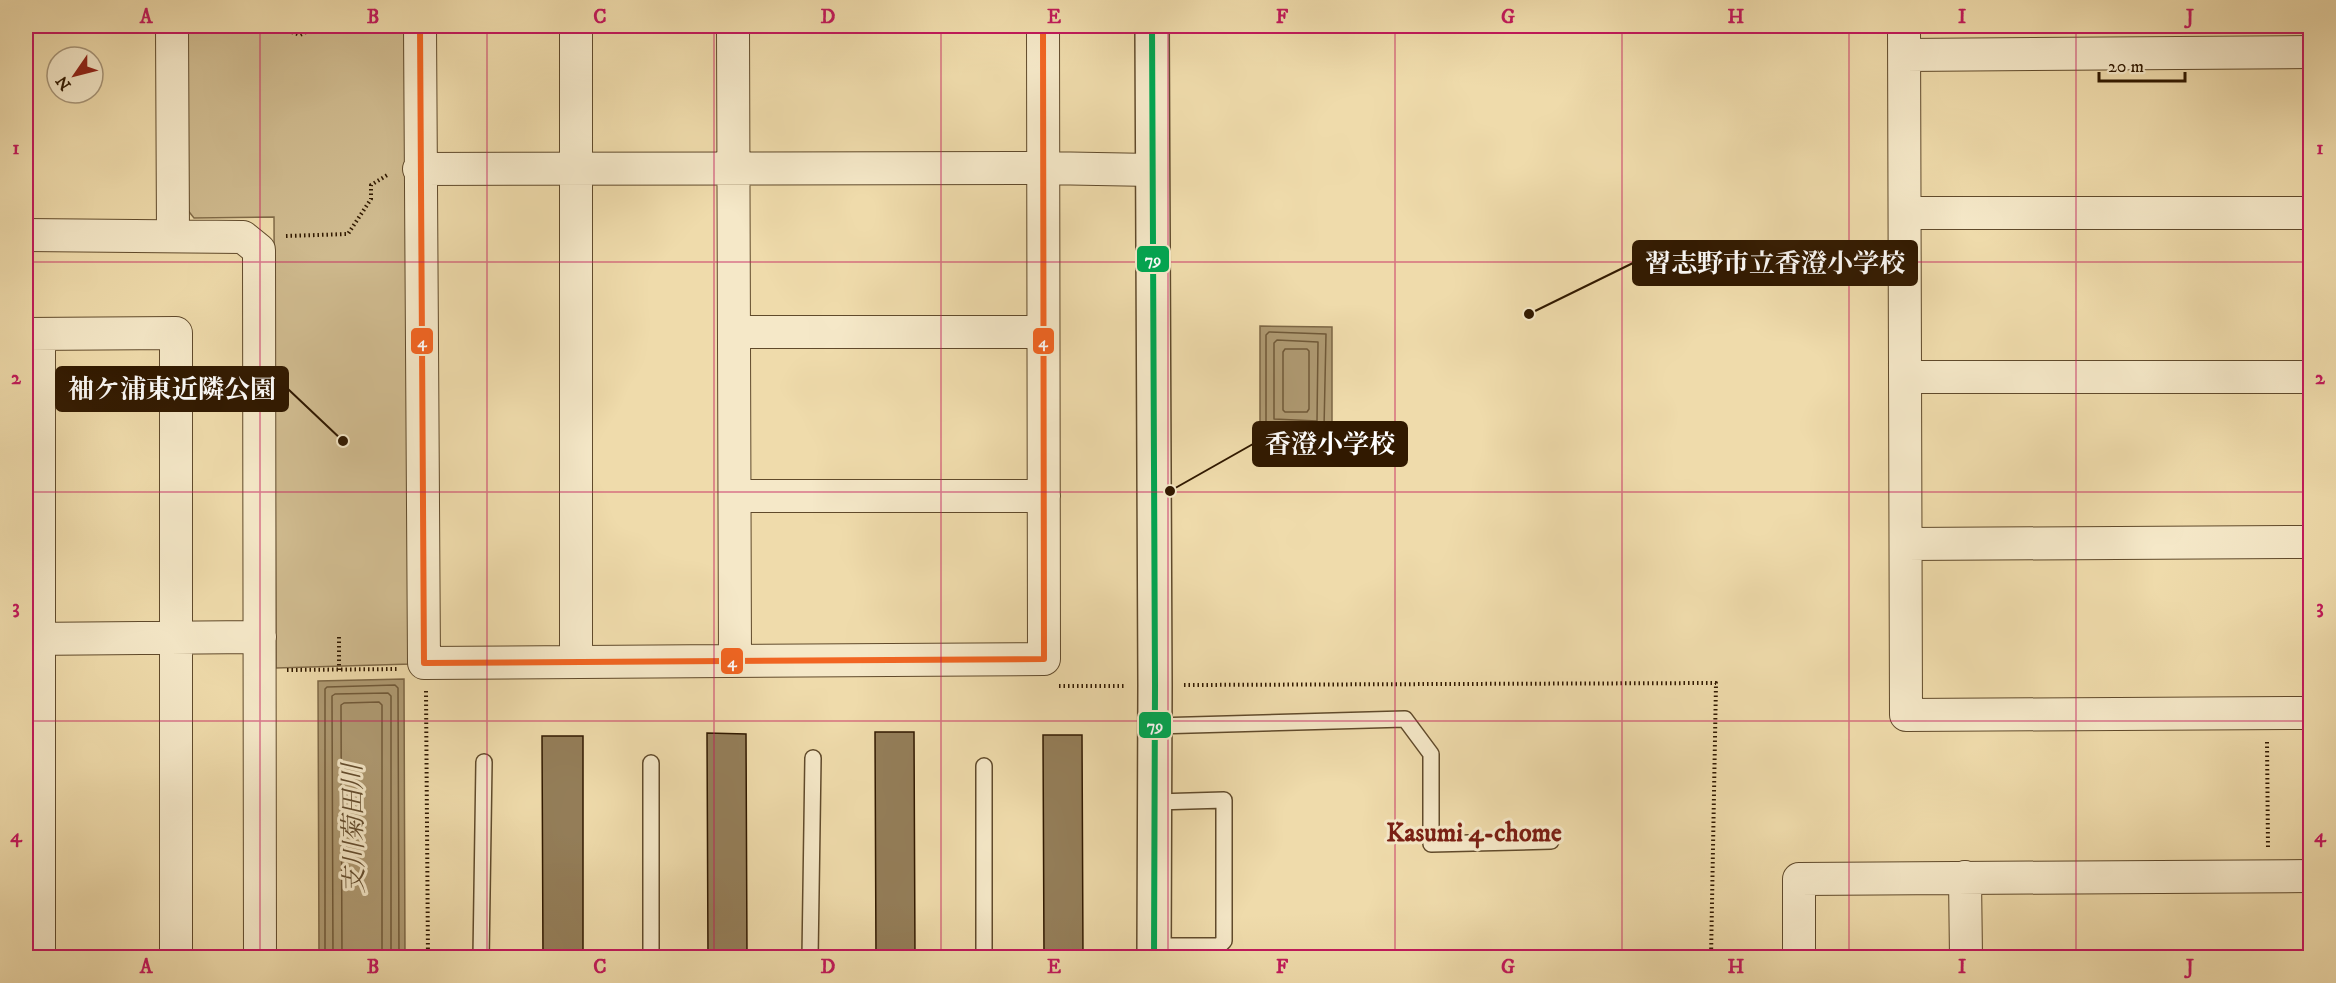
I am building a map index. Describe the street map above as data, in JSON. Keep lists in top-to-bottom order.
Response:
{
  "districts": ["Kasumi 4-chome"],
  "water": ["支川菊田川"],
  "places": ["習志野市立香澄小学校", "袖ケ浦東近隣公園", "香澄小学校"],
  "lines": ["transit line 79", "transit line 4"],
  "scale_bar": "20 m",
  "north": "bottom left",
  "grid": {
    "columns": [
      "A",
      "B",
      "C",
      "D",
      "E",
      "F",
      "G",
      "H",
      "I",
      "J"
    ],
    "rows": [
      "1",
      "2",
      "3",
      "4"
    ]
  }
}
